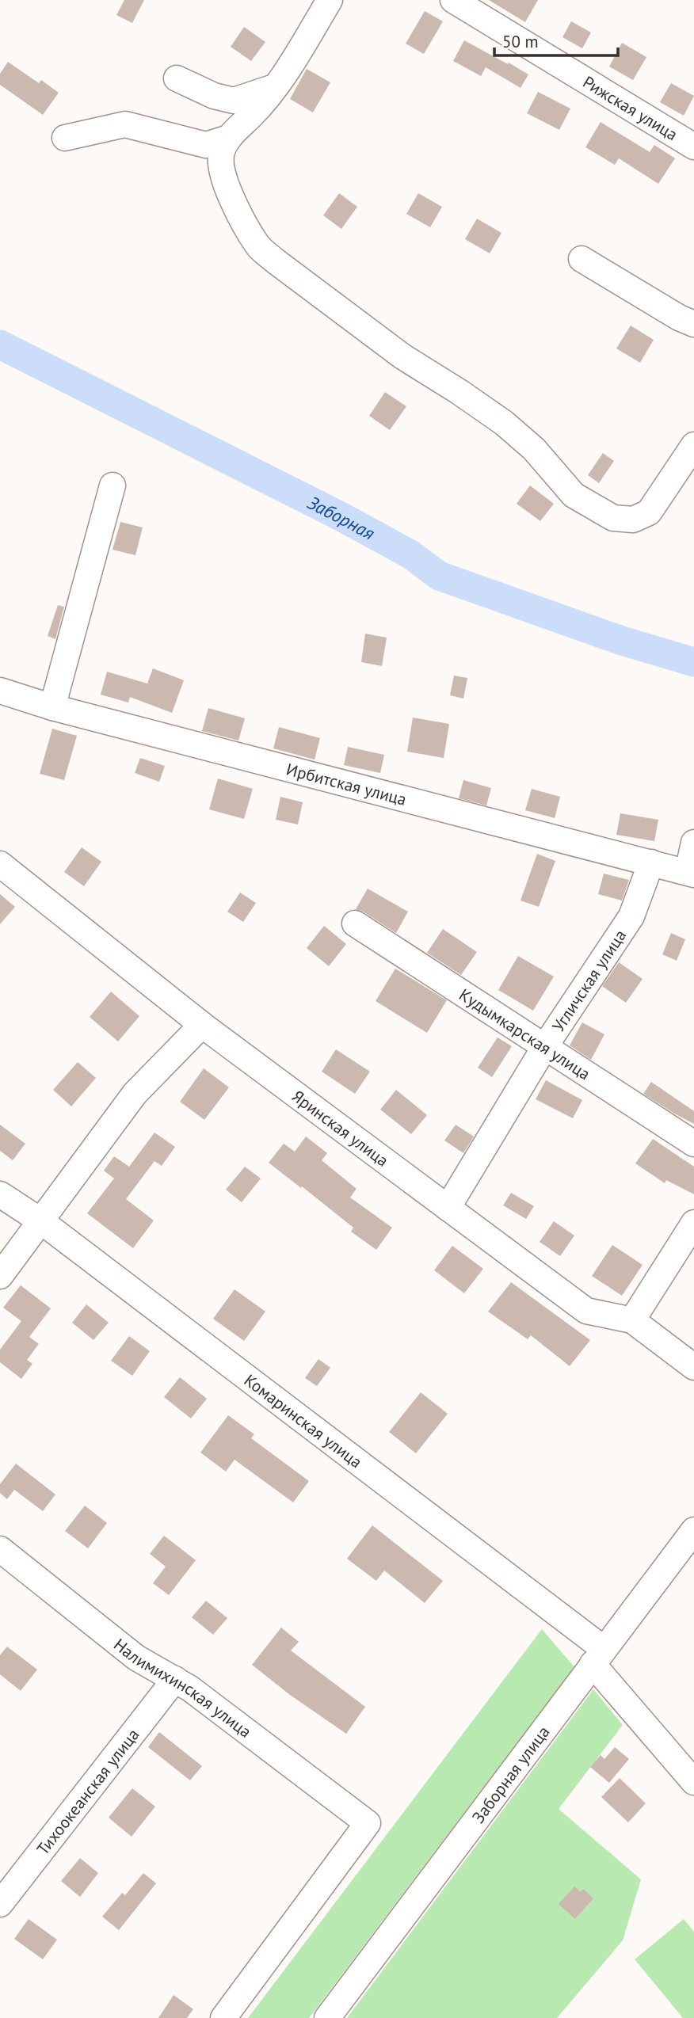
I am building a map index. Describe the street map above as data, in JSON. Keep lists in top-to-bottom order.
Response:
{
  "streets": {
    "street": [
      "Рижская улица",
      "Ирбитская улица",
      "Угличская улица",
      "Кудымкарская улица",
      "Яринская улица",
      "Комаринская улица",
      "Налимихинская улица",
      "Заборная улица",
      "Тихоокеанская улица"
    ]
  },
  "crossings": [
    ["Ирбитская улица", "Угличская улица"],
    ["Угличская улица", "Кудымкарская улица"],
    ["Угличская улица", "Яринская улица"],
    ["Комаринская улица", "Заборная улица"],
    ["Налимихинская улица", "Тихоокеанская улица"]
  ],
  "water": ["Заборная"],
  "scale_bar": "50 m"
}
